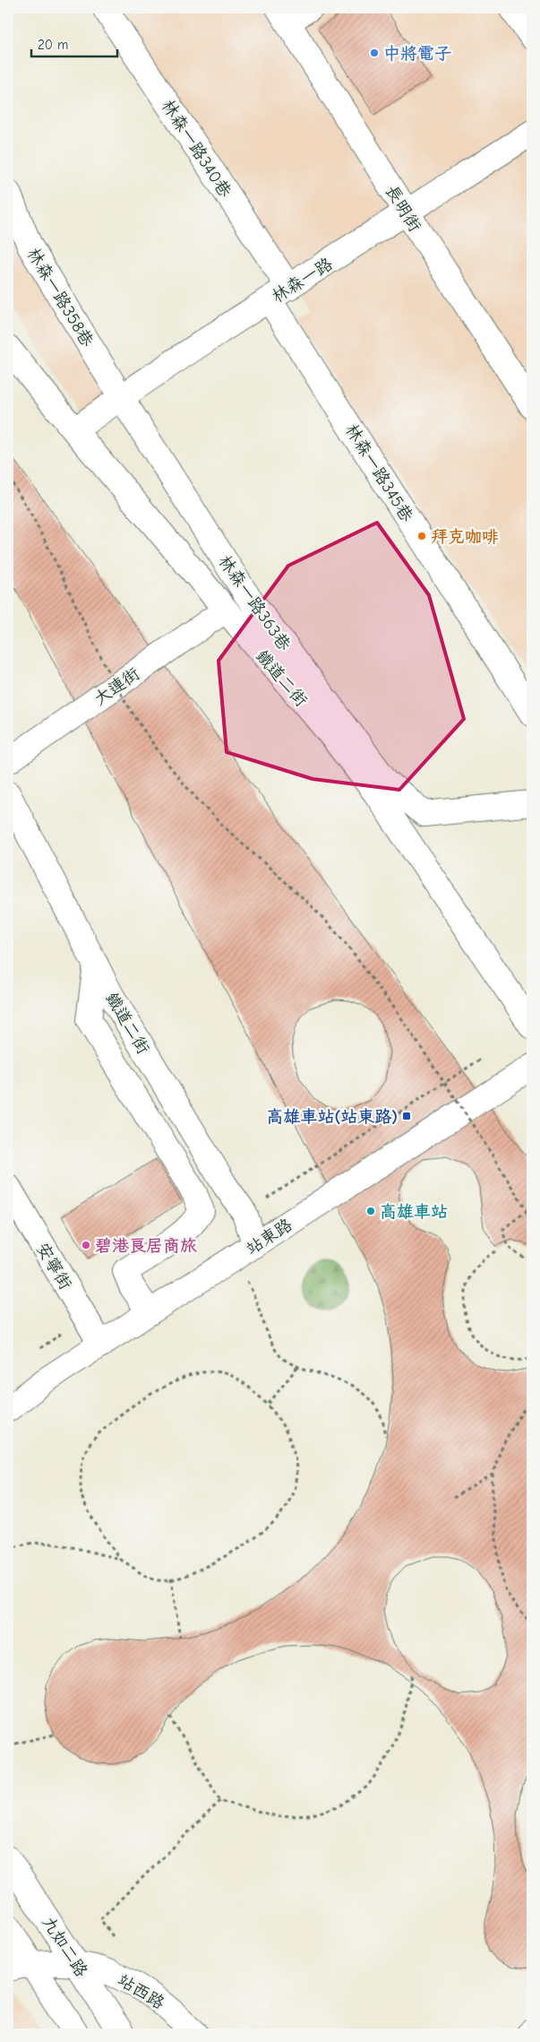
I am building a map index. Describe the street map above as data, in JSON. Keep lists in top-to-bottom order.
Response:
{
  "streets": {
    "street": [
      "林森一路340巷",
      "長明街",
      "林森一路",
      "林森一路358巷",
      "林森一路345巷",
      "林森一路363巷",
      "鐵道二街",
      "大連街",
      "站東路",
      "安寧街",
      "九如二路",
      "站西路"
    ]
  },
  "crossings": [
    ["林森一路340巷", "林森一路"],
    ["林森一路340巷", "林森一路345巷"],
    ["長明街", "林森一路"],
    ["林森一路", "林森一路358巷"],
    ["林森一路", "林森一路345巷"],
    ["林森一路", "林森一路363巷"],
    ["林森一路", "鐵道二街"],
    ["林森一路358巷", "林森一路363巷"],
    ["鐵道二街", "大連街"],
    ["鐵道二街", "站東路"],
    ["站東路", "安寧街"],
    ["九如二路", "站西路"]
  ],
  "places": {
    "other": [
      "中將電子",
      "拜克咖啡",
      "高雄車站",
      "碧港良居商旅"
    ],
    "transit": ["高雄車站(站東路)"]
  },
  "scale_bar": "20 m"
}
